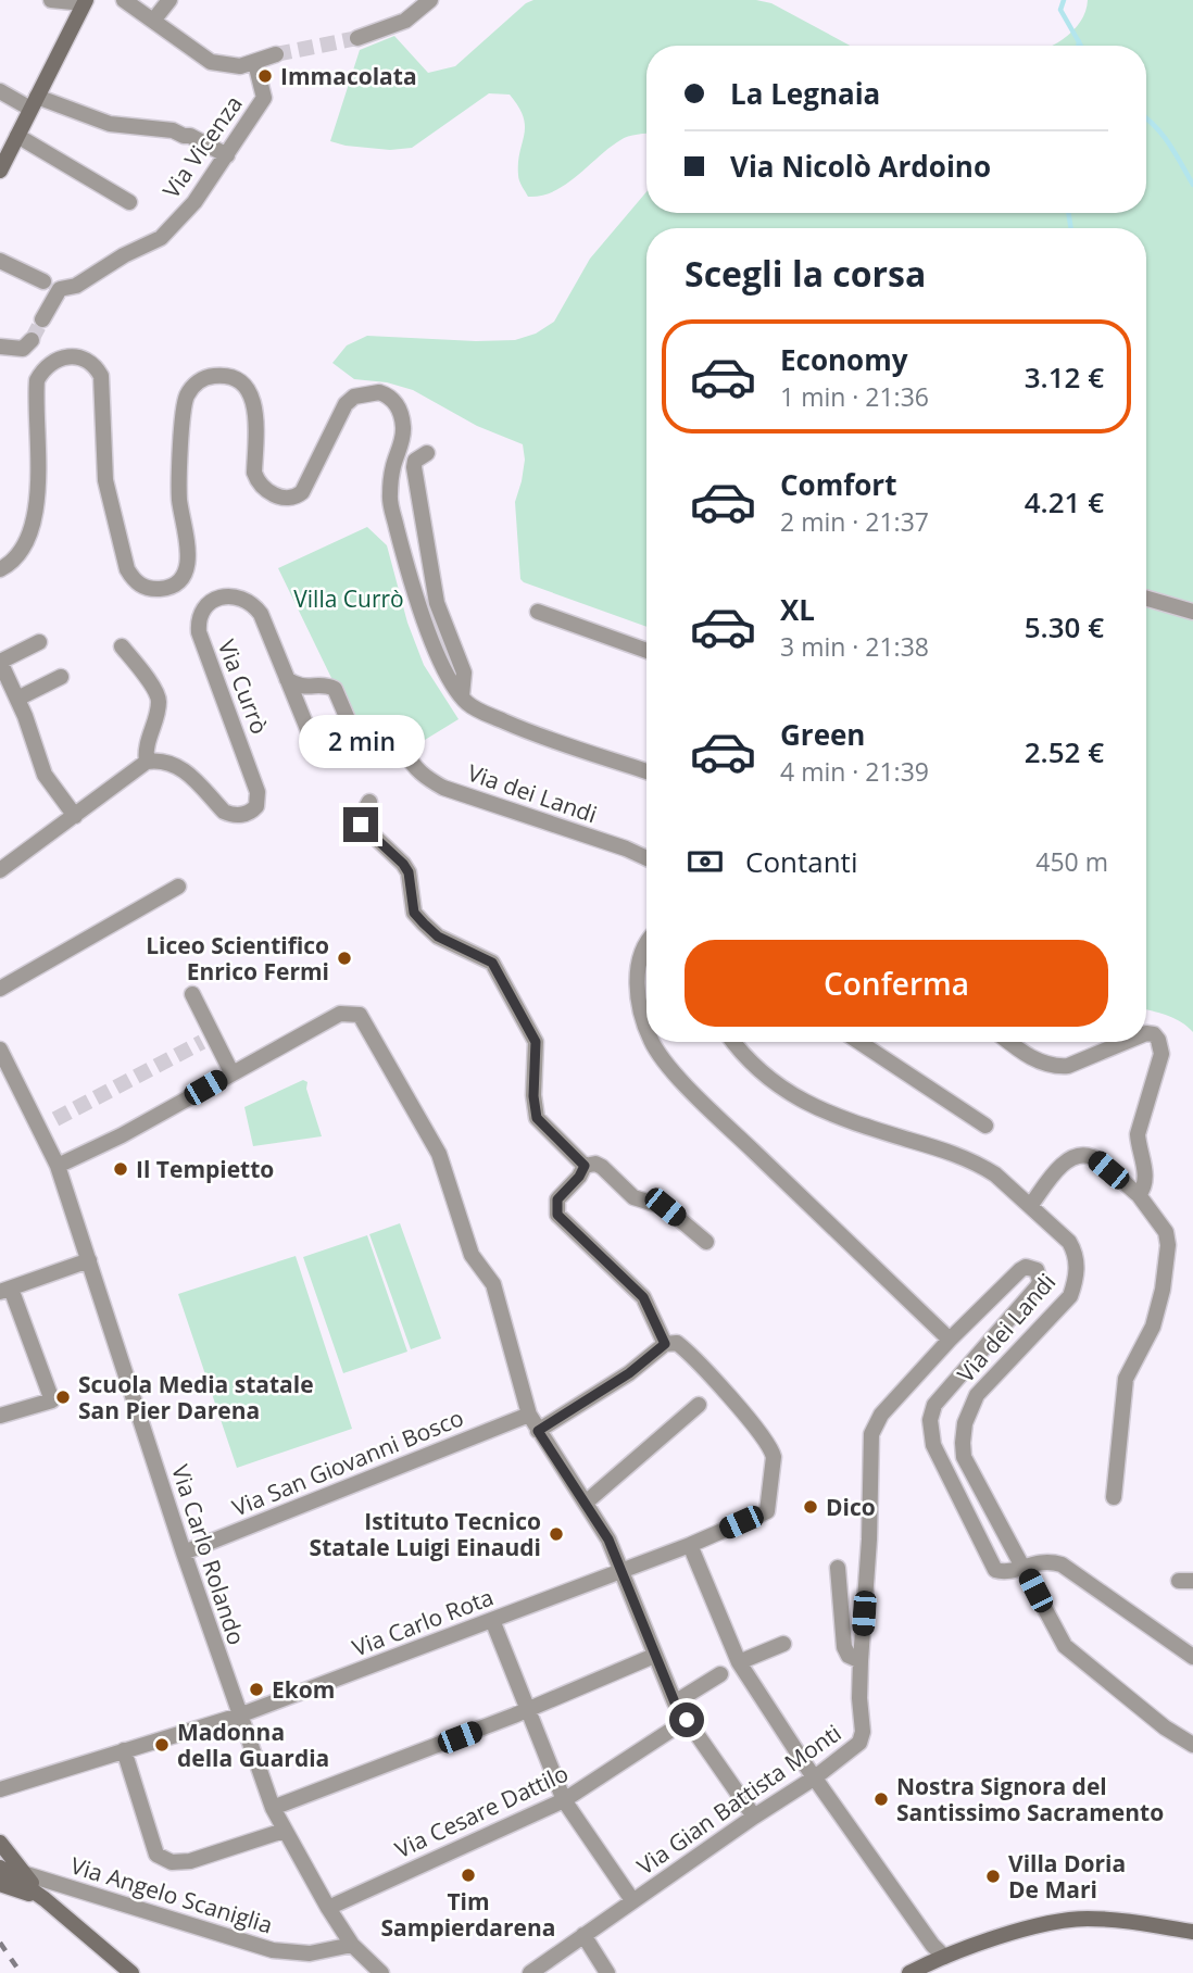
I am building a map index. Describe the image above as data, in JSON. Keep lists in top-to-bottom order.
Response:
{
  "streets": {
    "street": [
      "Via Vicenza",
      "Via Currò",
      "Via dei Landi",
      "Via San Giovanni Bosco",
      "Via Carlo Rolando",
      "Via Carlo Rota",
      "Via Gian Battista Monti",
      "Via Cesare Dattilo",
      "Via Angelo Scaniglia"
    ]
  },
  "crossings": [
    ["Via dei Landi", "Via Gian Battista Monti"],
    ["Via San Giovanni Bosco", "Via Carlo Rolando"],
    ["Via Carlo Rolando", "Via Carlo Rota"],
    ["Via Carlo Rolando", "Via Cesare Dattilo"],
    ["Via Carlo Rolando", "Via Angelo Scaniglia"]
  ],
  "parks": ["Villa Currò"],
  "places": [
    "Immacolata",
    "Liceo Scientifico Enrico Fermi",
    "Il Tempietto",
    "Scuola Media statale San Pier Darena",
    "Dico",
    "Istituto Tecnico Statale Luigi Einaudi",
    "Ekom",
    "Madonna della Guardia",
    "Nostra Signora del Santissimo Sacramento",
    "Tim Sampierdarena",
    "Villa Doria De Mari"
  ],
  "page": {
    "banner": ["La Legnaia", "Via Nicolò Ardoino"],
    "heading": "Scegli la corsa",
    "list": [
      {
        "name": "Economy",
        "note": "1 min · 21:36",
        "value": "3.12 €"
      },
      {
        "name": "Comfort",
        "note": "2 min · 21:37",
        "value": "4.21 €"
      },
      {
        "name": "XL",
        "note": "3 min · 21:38",
        "value": "5.30 €"
      },
      {
        "name": "Green",
        "note": "4 min · 21:39",
        "value": "2.52 €"
      }
    ],
    "bubble": "2 min",
    "pay": ["Contanti", "450 m"],
    "buttons": "Conferma"
  }
}
